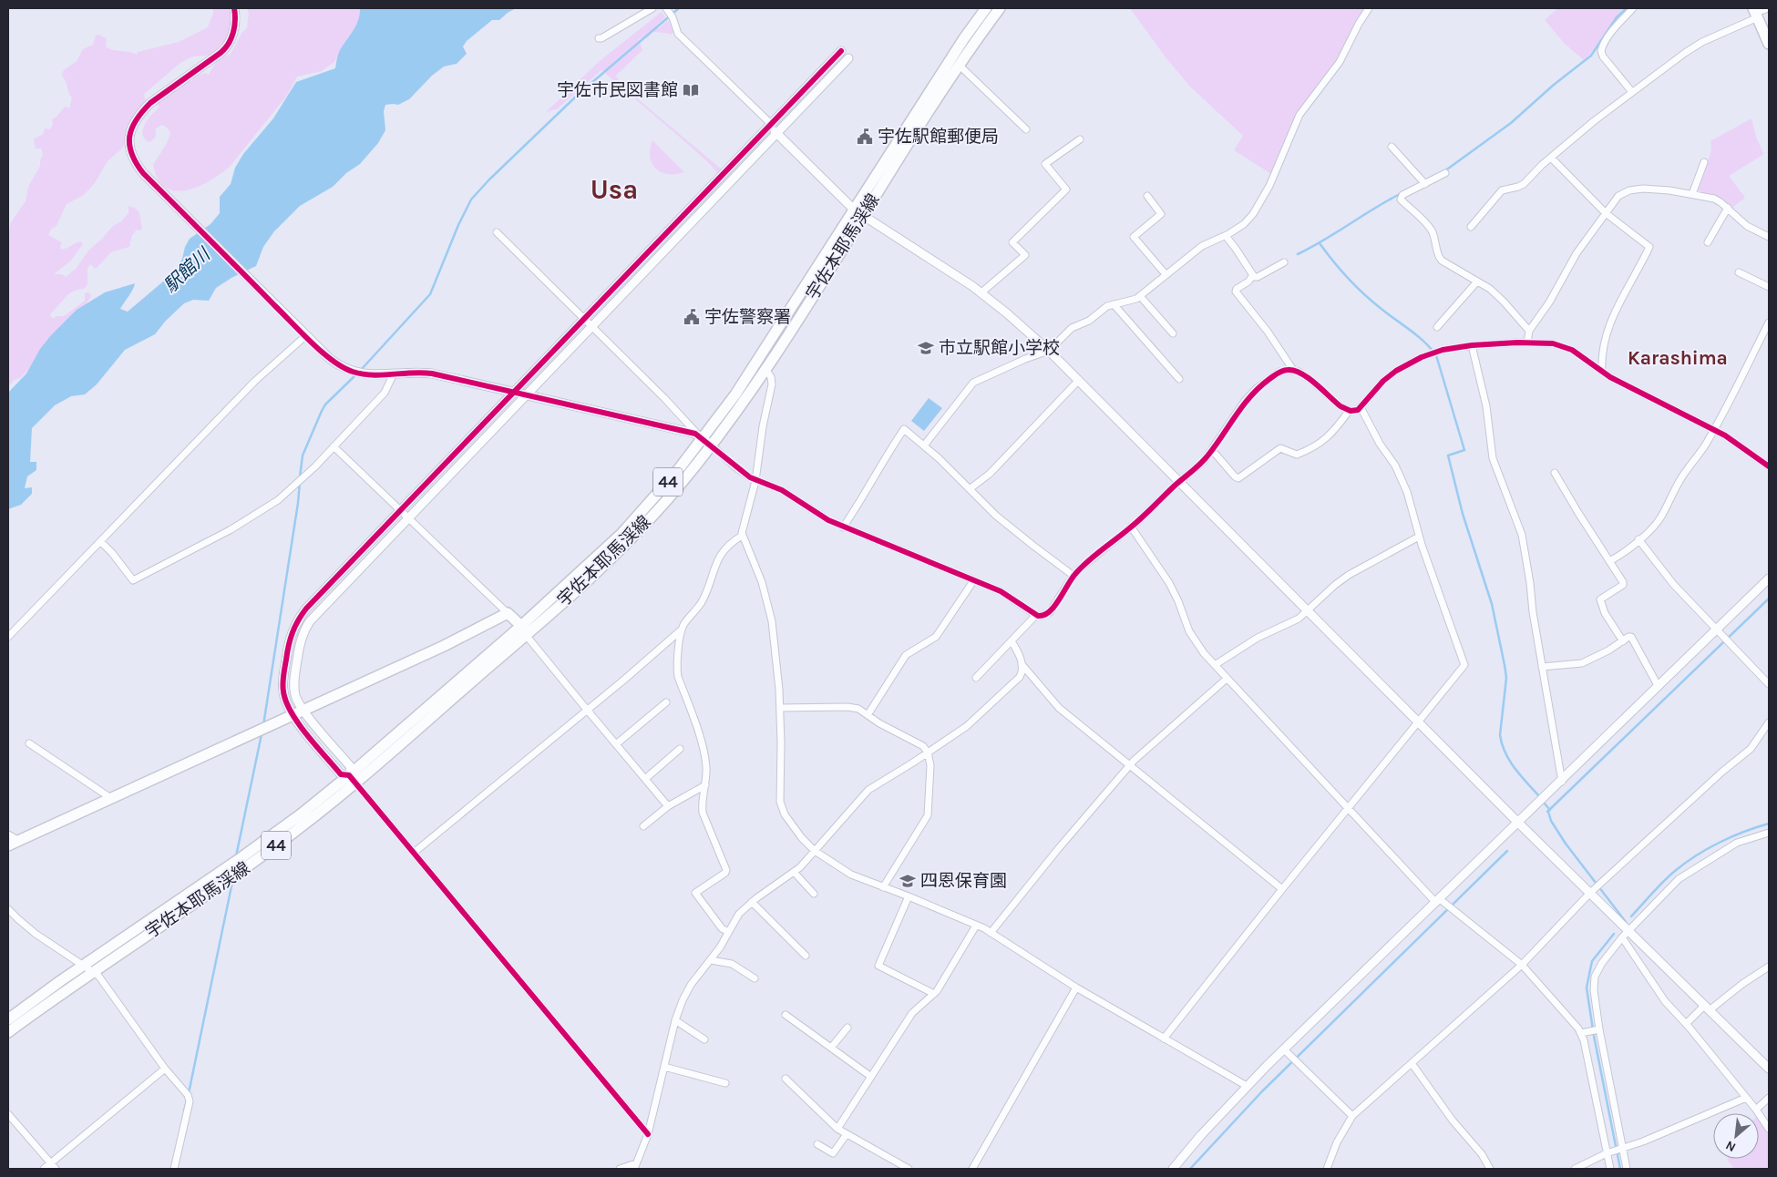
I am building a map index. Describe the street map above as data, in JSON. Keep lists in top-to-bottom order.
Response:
{
  "streets": {
    "main road": ["宇佐本耶馬渓線", "44"]
  },
  "districts": ["Usa", "Karashima"],
  "water": ["駅館川"],
  "places": {
    "library": ["宇佐市民図書館"],
    "public building": ["宇佐駅館郵便局", "宇佐警察署"],
    "school or university": ["市立駅館小学校", "四恩保育園"]
  },
  "north": "bottom left"
}
